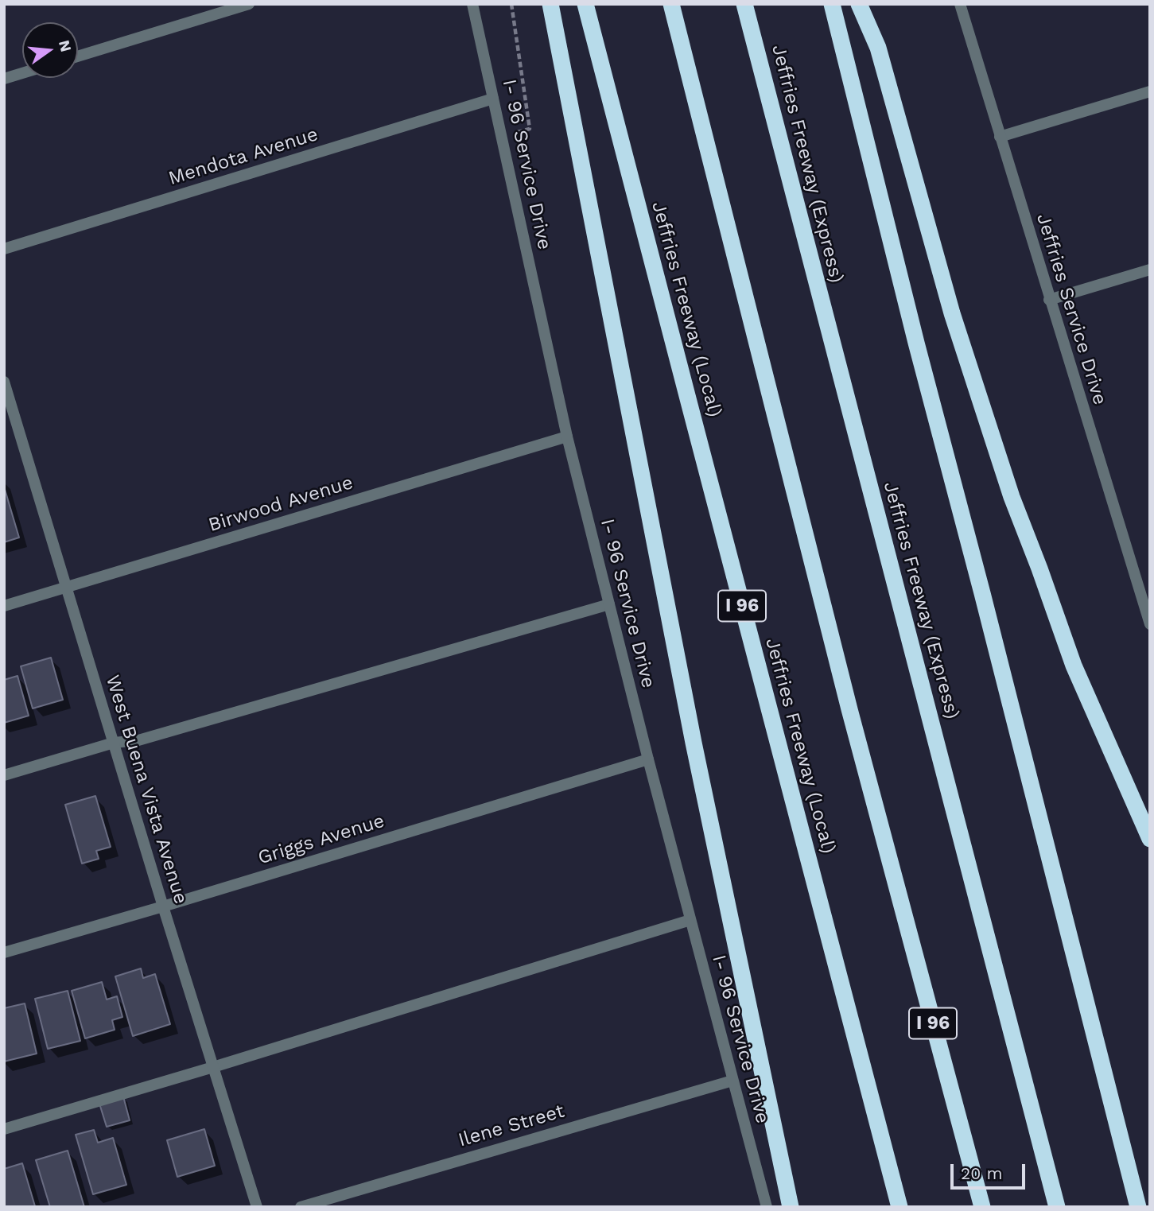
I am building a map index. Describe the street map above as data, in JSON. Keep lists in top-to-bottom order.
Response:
{
  "streets": {
    "highway": ["Jeffries Freeway (Express)", "Jeffries Freeway (Local)", "I 96"],
    "street": [
      "Mendota Avenue",
      "I- 96 Service Drive",
      "Jeffries Service Drive",
      "Birwood Avenue",
      "West Buena Vista Avenue",
      "Griggs Avenue",
      "Ilene Street"
    ]
  },
  "crossings": [
    ["Mendota Avenue", "I- 96 Service Drive"],
    ["I- 96 Service Drive", "Birwood Avenue"],
    ["I- 96 Service Drive", "Griggs Avenue"],
    ["I- 96 Service Drive", "Ilene Street"],
    ["Birwood Avenue", "West Buena Vista Avenue"],
    ["West Buena Vista Avenue", "Griggs Avenue"]
  ],
  "scale_bar": "20 m",
  "north": "right"
}
